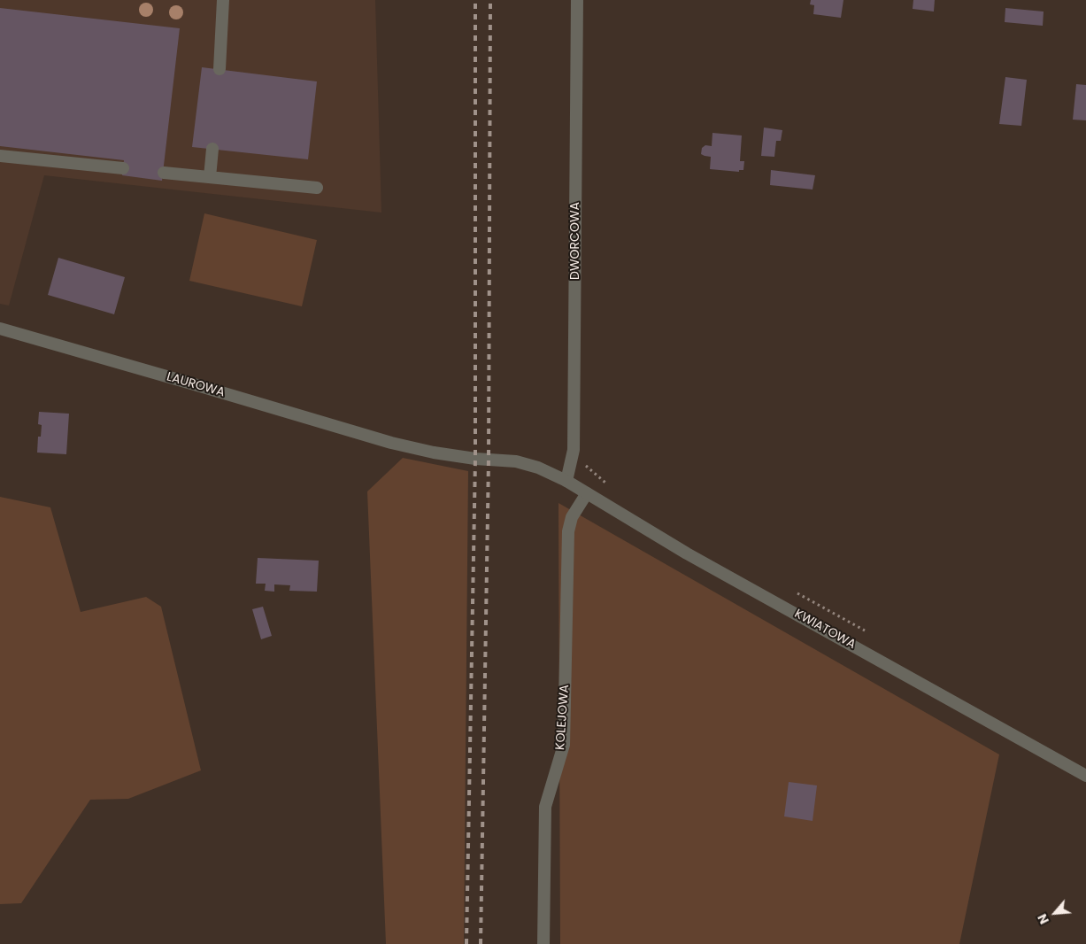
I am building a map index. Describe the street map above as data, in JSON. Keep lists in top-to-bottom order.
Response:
{
  "streets": {
    "street": [
      "DWORCOWA",
      "LAUROWA",
      "KWIATOWA",
      "KOLEJOWA"
    ]
  },
  "crossings": [
    ["DWORCOWA", "LAUROWA"],
    ["DWORCOWA", "KWIATOWA"],
    ["LAUROWA", "KWIATOWA"],
    ["KWIATOWA", "KOLEJOWA"]
  ],
  "north": "bottom left"
}
